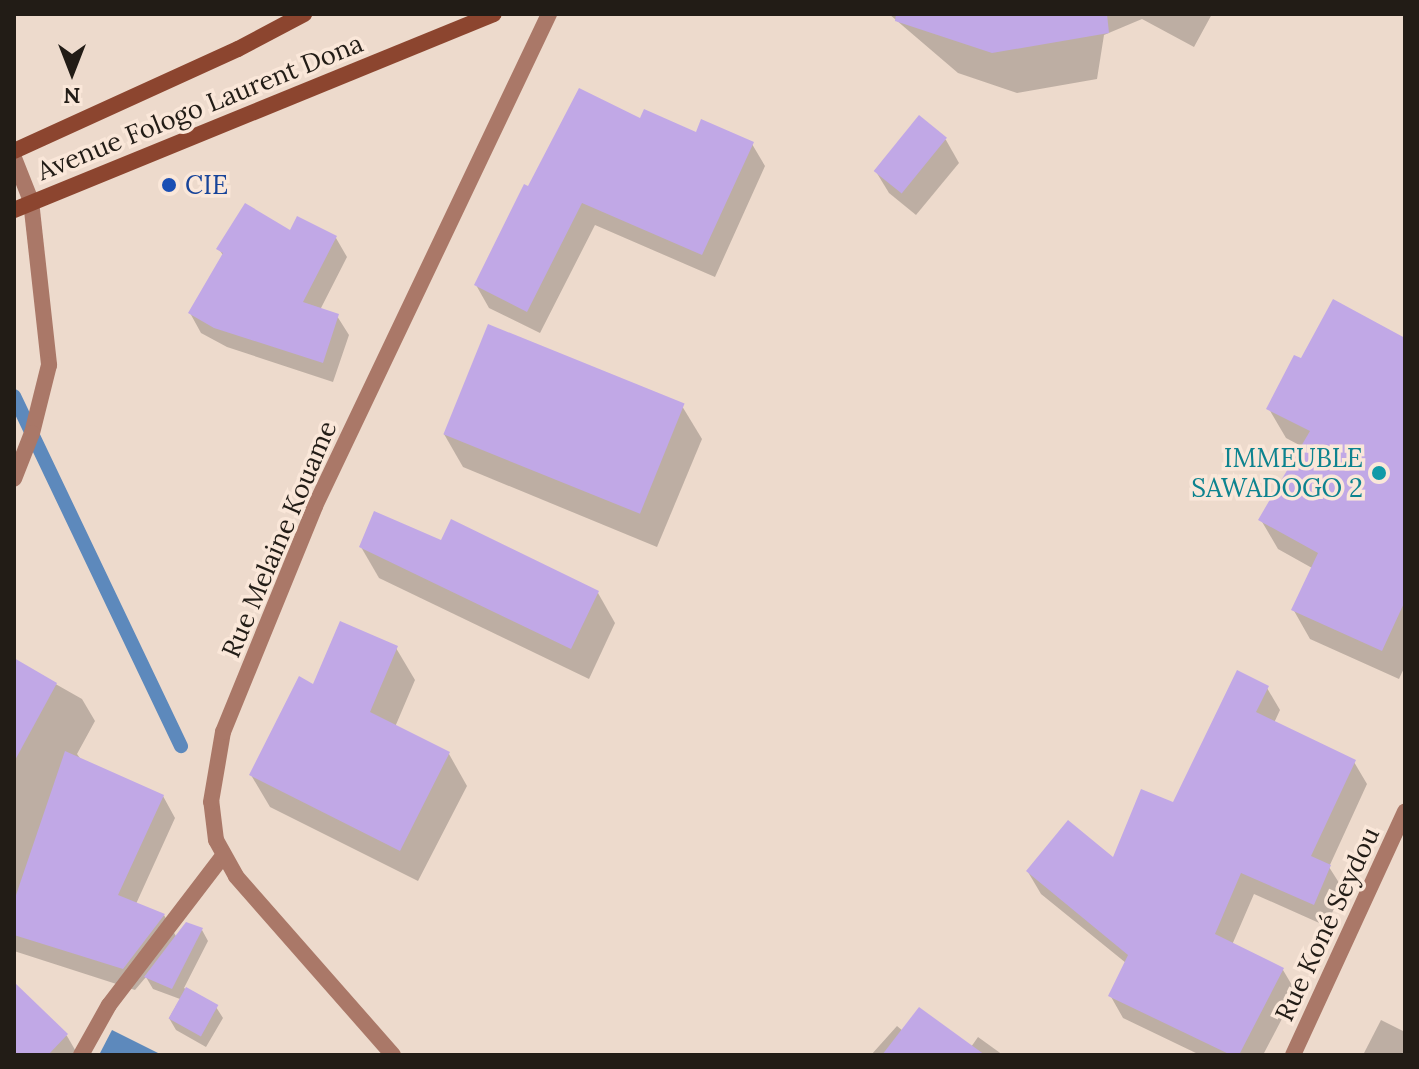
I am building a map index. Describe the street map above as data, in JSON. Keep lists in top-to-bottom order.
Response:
{
  "streets": {
    "main road": ["Avenue Fologo Laurent Dona"],
    "street": ["Rue Melaine Kouame", "Rue Koné Seydou"]
  },
  "places": ["CIE", "IMMEUBLE SAWADOGO 2"],
  "north": "bottom"
}
